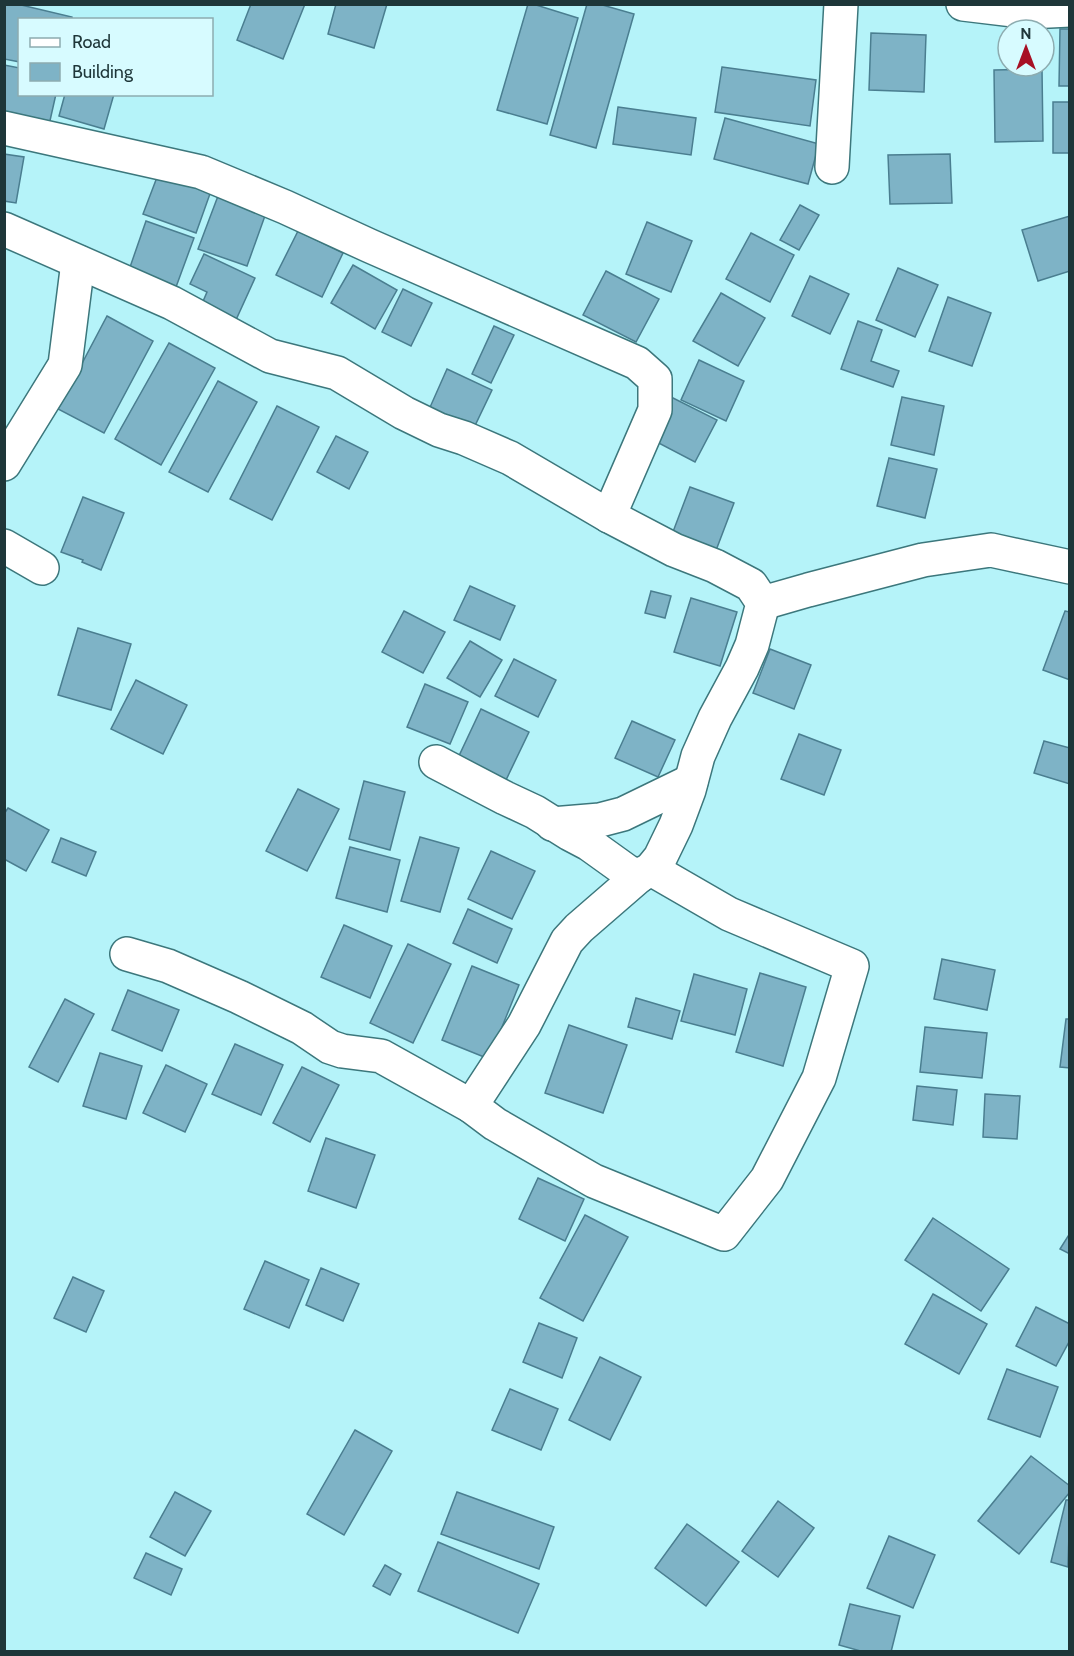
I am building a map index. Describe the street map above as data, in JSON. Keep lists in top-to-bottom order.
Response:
{
  "legend": ["Road", "Building"],
  "north": "top"
}
